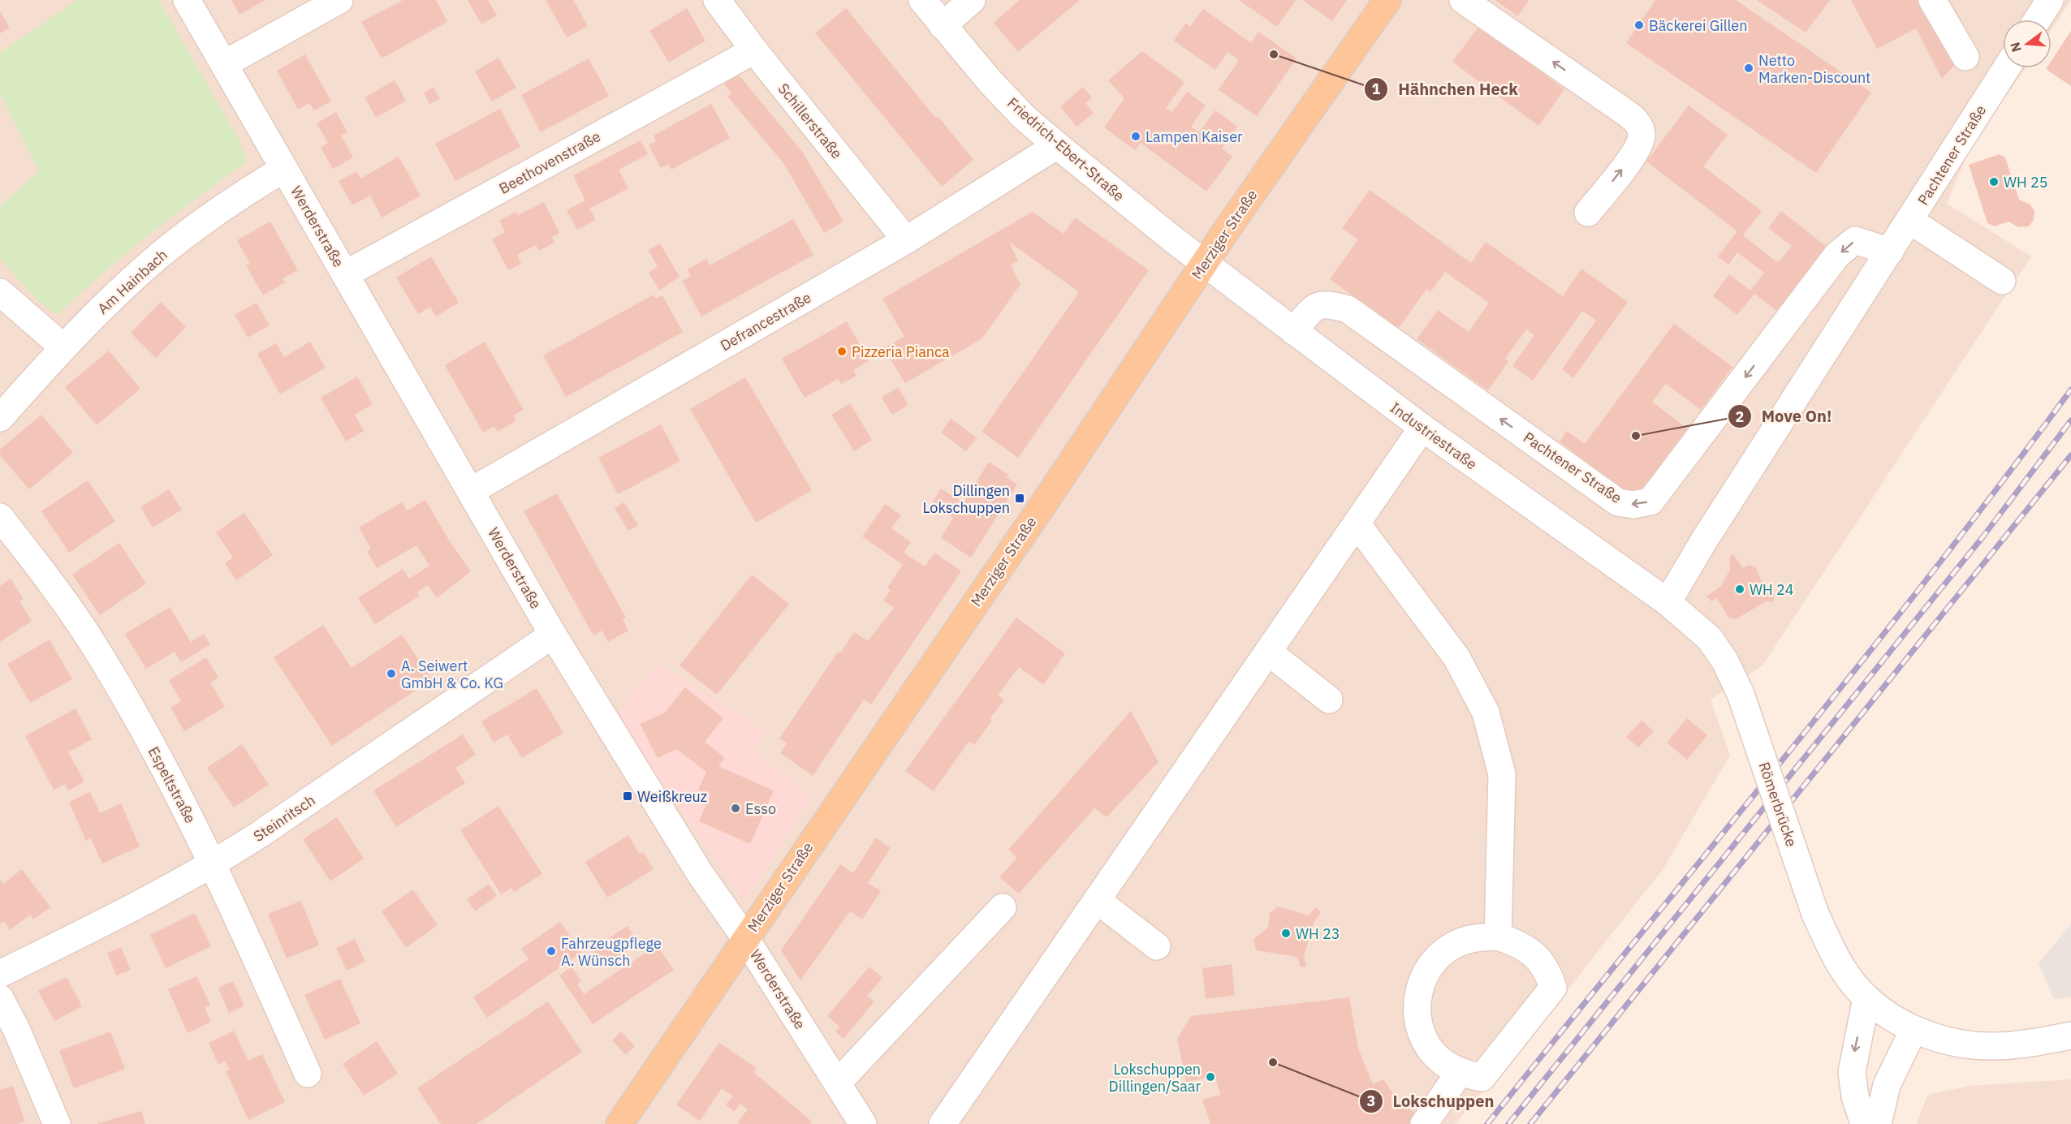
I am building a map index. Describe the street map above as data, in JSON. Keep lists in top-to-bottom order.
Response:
{
  "streets": {
    "main road": ["Merziger Straße"],
    "street": [
      "Schillerstraße",
      "Friedrich-Ebert-Straße",
      "Pachtener Straße",
      "Beethovenstraße",
      "Werderstraße",
      "Am Hainbach",
      "Defrancestraße",
      "Industriestraße",
      "Espeltstraße",
      "Römerbrücke",
      "Steinritsch"
    ]
  },
  "crossings": [
    ["Schillerstraße", "Beethovenstraße"],
    ["Schillerstraße", "Defrancestraße"],
    ["Friedrich-Ebert-Straße", "Merziger Straße"],
    ["Friedrich-Ebert-Straße", "Defrancestraße"],
    ["Friedrich-Ebert-Straße", "Industriestraße"],
    ["Pachtener Straße", "Industriestraße"],
    ["Beethovenstraße", "Werderstraße"],
    ["Werderstraße", "Merziger Straße"],
    ["Werderstraße", "Am Hainbach"],
    ["Werderstraße", "Defrancestraße"],
    ["Werderstraße", "Steinritsch"],
    ["Merziger Straße", "Industriestraße"],
    ["Industriestraße", "Römerbrücke"],
    ["Espeltstraße", "Steinritsch"]
  ],
  "places": {
    "other": [
      "Bäckerei Gillen",
      "Hähnchen Heck",
      "Netto Marken-Discount",
      "Lampen Kaiser",
      "WH 25",
      "Pizzeria Pianca",
      "Move On!",
      "WH 24",
      "A. Seiwert GmbH & Co. KG",
      "Esso",
      "WH 23",
      "Fahrzeugpflege A. Wünsch",
      "Lokschuppen",
      "Lokschuppen Dillingen/Saar"
    ],
    "transit": ["Dillingen Lokschuppen", "Weißkreuz"]
  },
  "north": "left"
}
